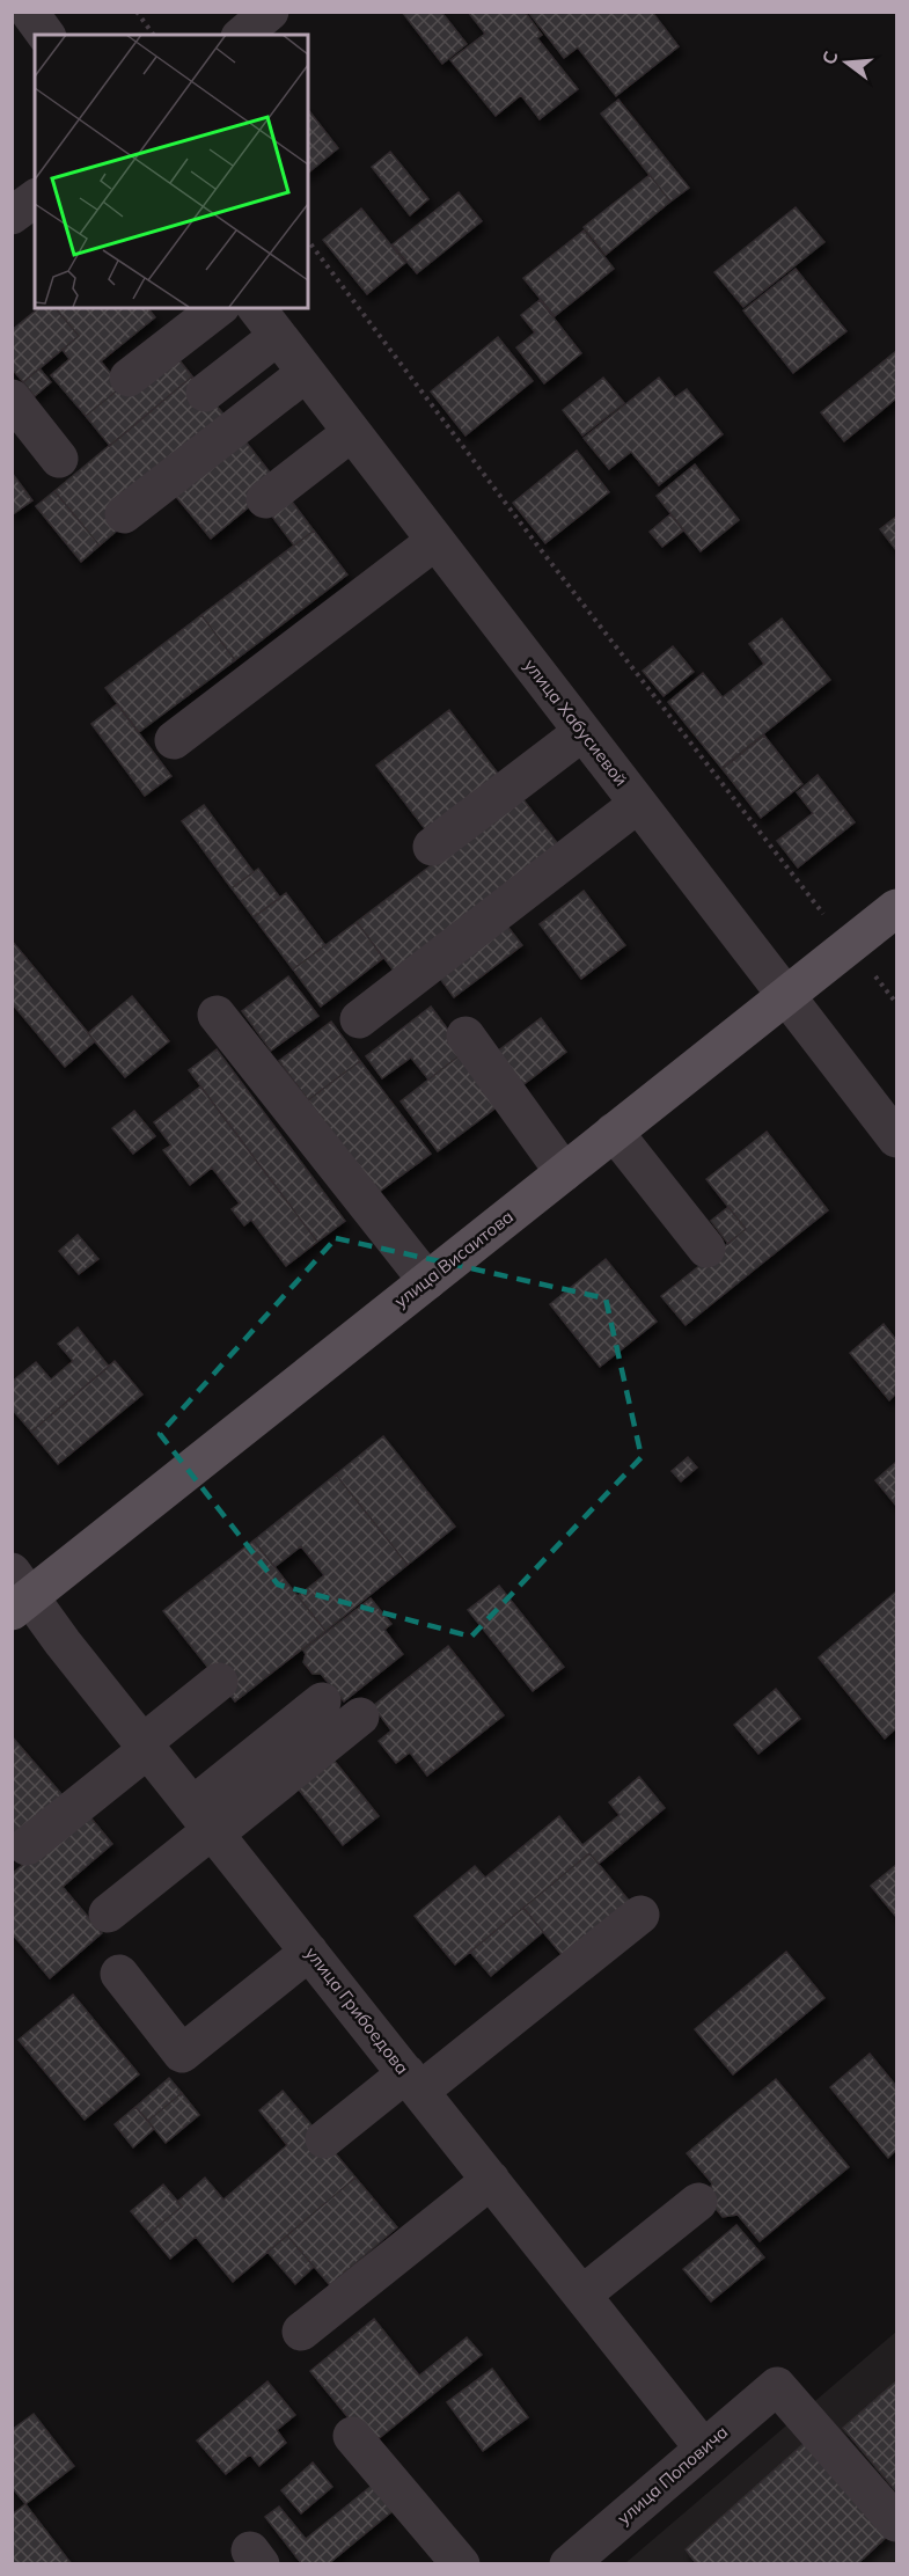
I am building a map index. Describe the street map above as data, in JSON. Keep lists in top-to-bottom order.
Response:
{
  "streets": {
    "main road": ["улица Висаитова"],
    "street": ["улица Хабусиевой", "улица Грибоедова", "улица Поповича"]
  },
  "crossings": [
    ["улица Хабусиевой", "улица Висаитова"],
    ["улица Висаитова", "улица Грибоедова"],
    ["улица Грибоедова", "улица Поповича"]
  ],
  "north": "left"
}
